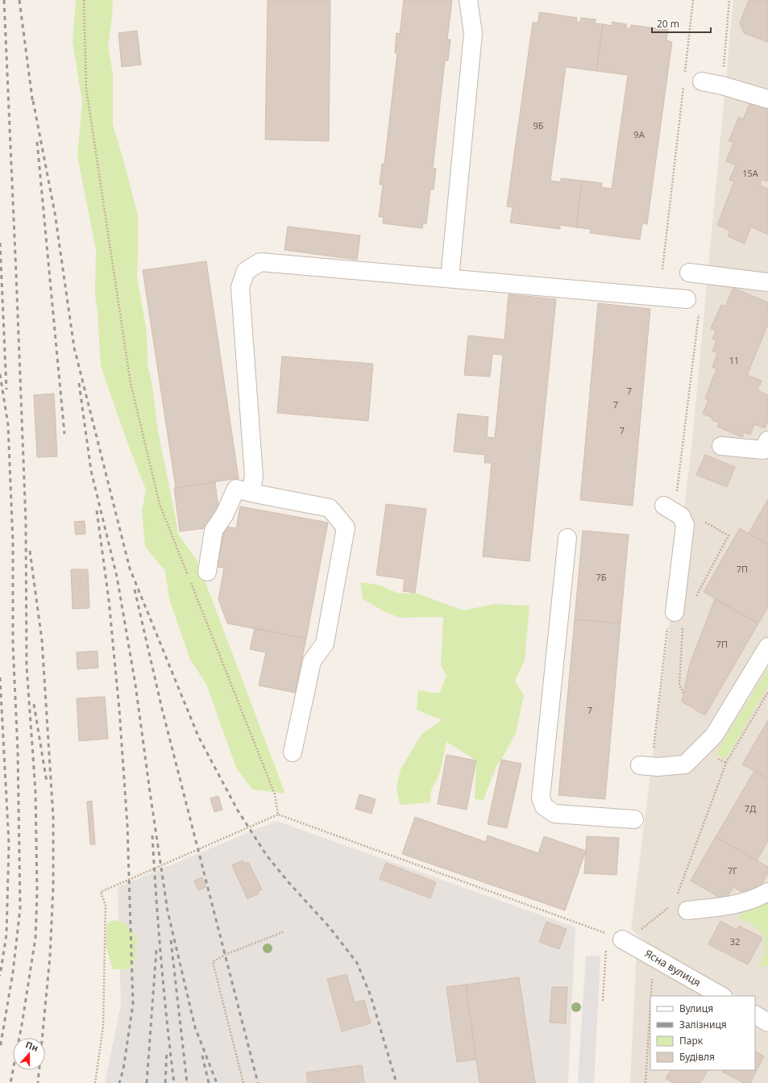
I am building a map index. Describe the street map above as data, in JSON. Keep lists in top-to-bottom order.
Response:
{
  "streets": {
    "street": ["Ясна вулиця"]
  },
  "house_numbers": [
    "9Б",
    "9А",
    "15А",
    "11",
    "7",
    "7",
    "7",
    "7П",
    "7Б",
    "7П",
    "7",
    "7Д",
    "7Г",
    "32"
  ],
  "legend": [
    "Вулиця",
    "Залізниця",
    "Парк",
    "Будівля"
  ],
  "scale_bar": "20 m",
  "north": "top"
}
